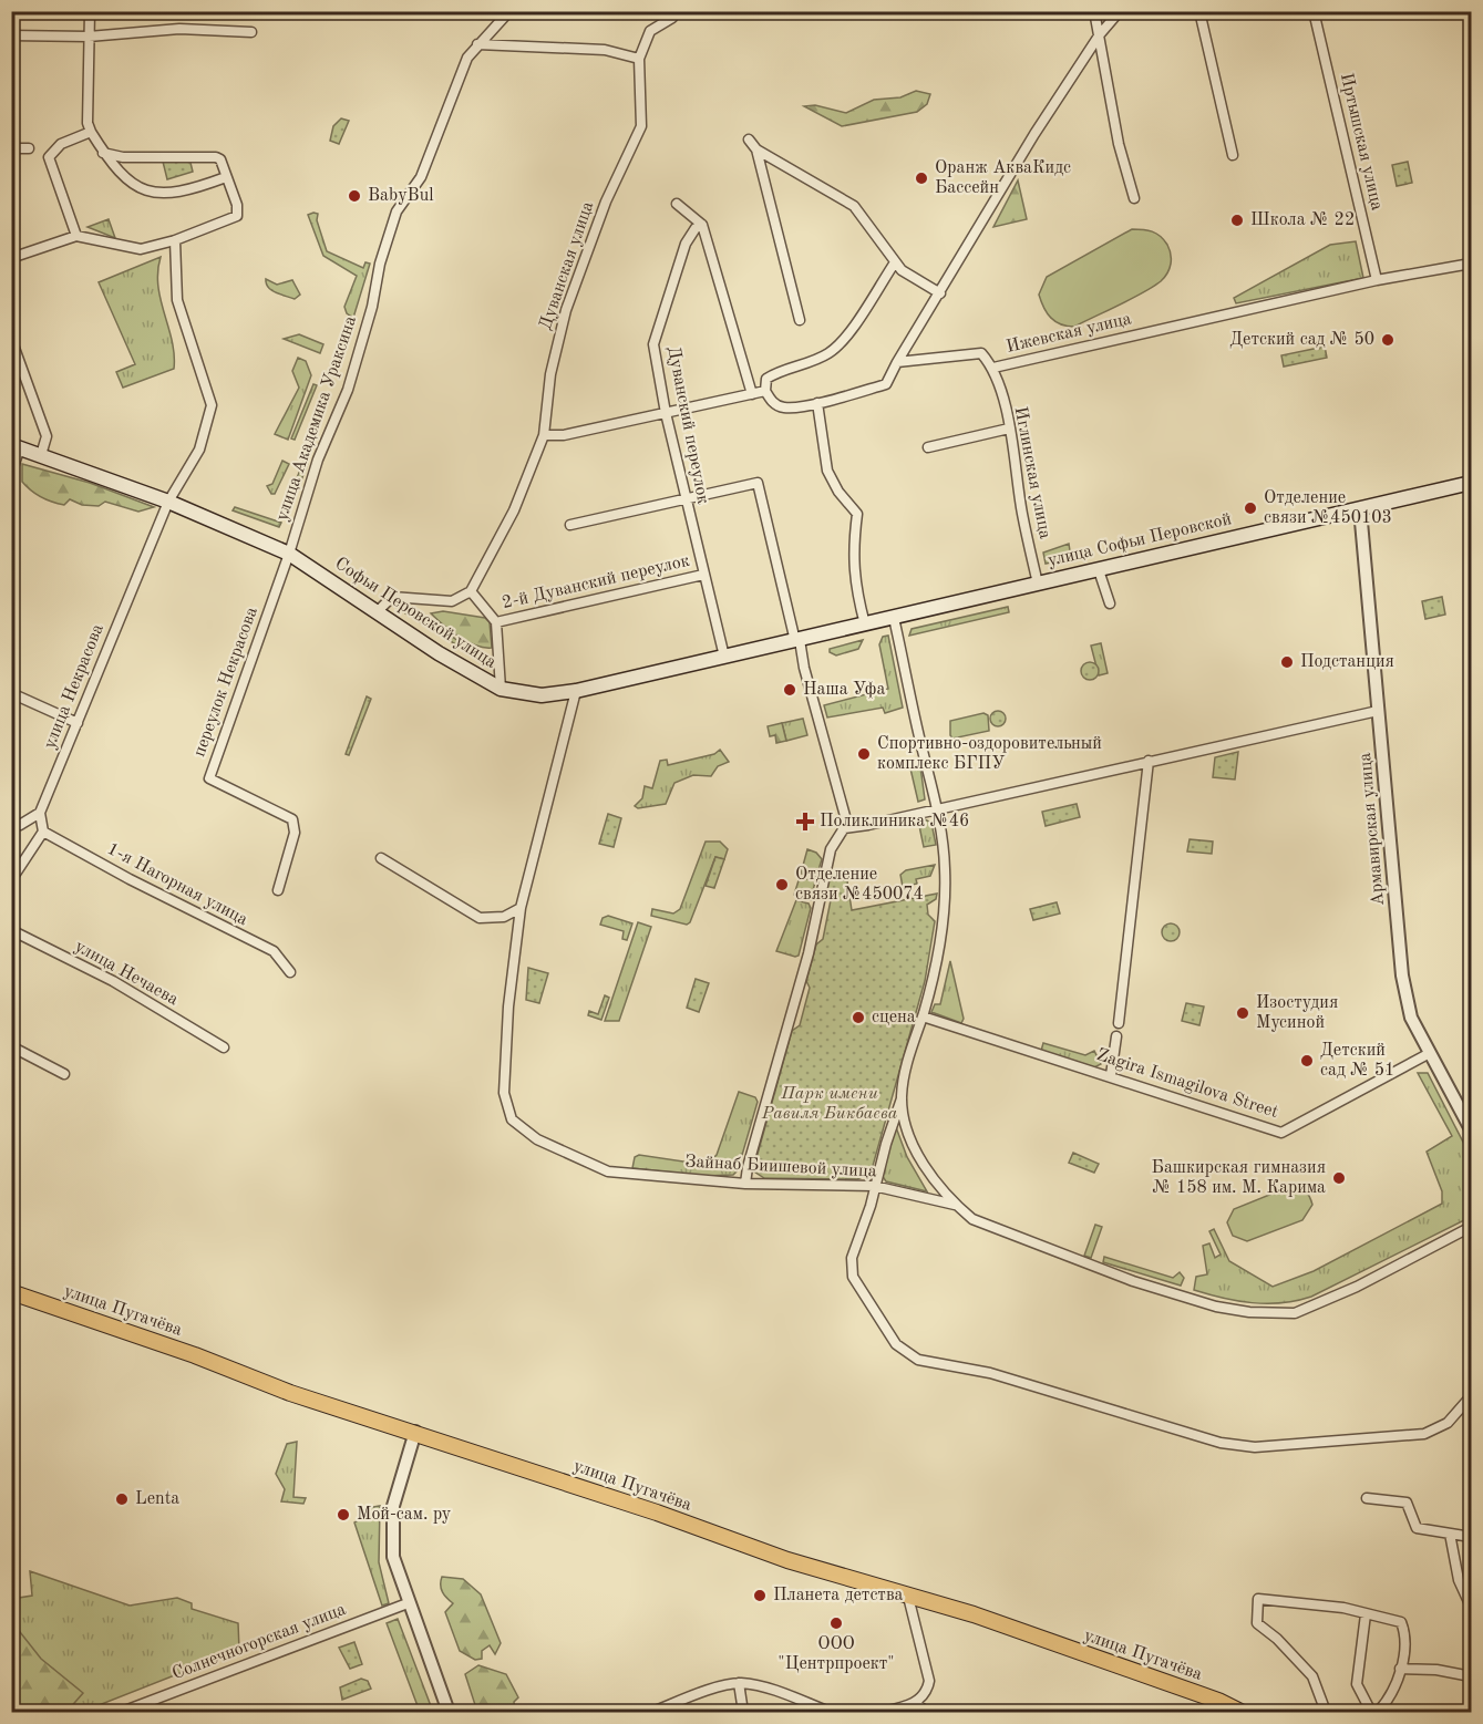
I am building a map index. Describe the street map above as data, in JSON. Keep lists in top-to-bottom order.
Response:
{
  "streets": {
    "main road": ["улица Софьи Перовской", "Софьи Перовской улица", "улица Пугачёва"],
    "street": [
      "Иртышская улица",
      "Дуванская улица",
      "Ижевская улица",
      "улица Академика Ураксина",
      "Дуванский переулок",
      "Иглинская улица",
      "2-й Дуванский переулок",
      "переулок Некрасова",
      "улица Некрасова",
      "Армавирская улица",
      "1-я Нагорная улица",
      "улица Нечаева",
      "Zagira Ismagilova Street",
      "Зайнаб Биишевой улица",
      "Солнечногорская улица"
    ]
  },
  "crossings": [
    ["Иртышская улица", "Ижевская улица"],
    ["Дуванская улица", "2-й Дуванский переулок"],
    ["Ижевская улица", "Иглинская улица"],
    ["улица Академика Ураксина", "Софьи Перовской улица"],
    ["улица Академика Ураксина", "переулок Некрасова"],
    ["Дуванский переулок", "2-й Дуванский переулок"],
    ["Дуванский переулок", "Софьи Перовской улица"],
    ["Иглинская улица", "улица Софьи Перовской"],
    ["улица Софьи Перовской", "Софьи Перовской улица"],
    ["улица Софьи Перовской", "Армавирская улица"],
    ["улица Софьи Перовской", "Зайнаб Биишевой улица"],
    ["Софьи Перовской улица", "переулок Некрасова"],
    ["Софьи Перовской улица", "улица Некрасова"],
    ["Софьи Перовской улица", "Зайнаб Биишевой улица"],
    ["Армавирская улица", "Zagira Ismagilova Street"],
    ["Zagira Ismagilova Street", "Зайнаб Биишевой улица"]
  ],
  "parks": ["Парк имени Равиля Бикбаева"],
  "places": {
    "other": [
      "Оранж АкваКидс Бассейн",
      "BabyBul",
      "Школа № 22",
      "Детский сад № 50",
      "Отделение связи №450103",
      "Подстанция",
      "Наша Уфа",
      "Спортивно-оздоровительный комплекс БГПУ",
      "Отделение связи №450074",
      "Изостудия Мусиной",
      "сцена",
      "Детский сад № 51",
      "Башкирская гимназия № 158 им. М. Карима",
      "Lenta",
      "Мой-сам. ру",
      "Планета детства",
      "ООО \"Центрпроект\""
    ],
    "health": ["Поликлиника №46"]
  }
}
